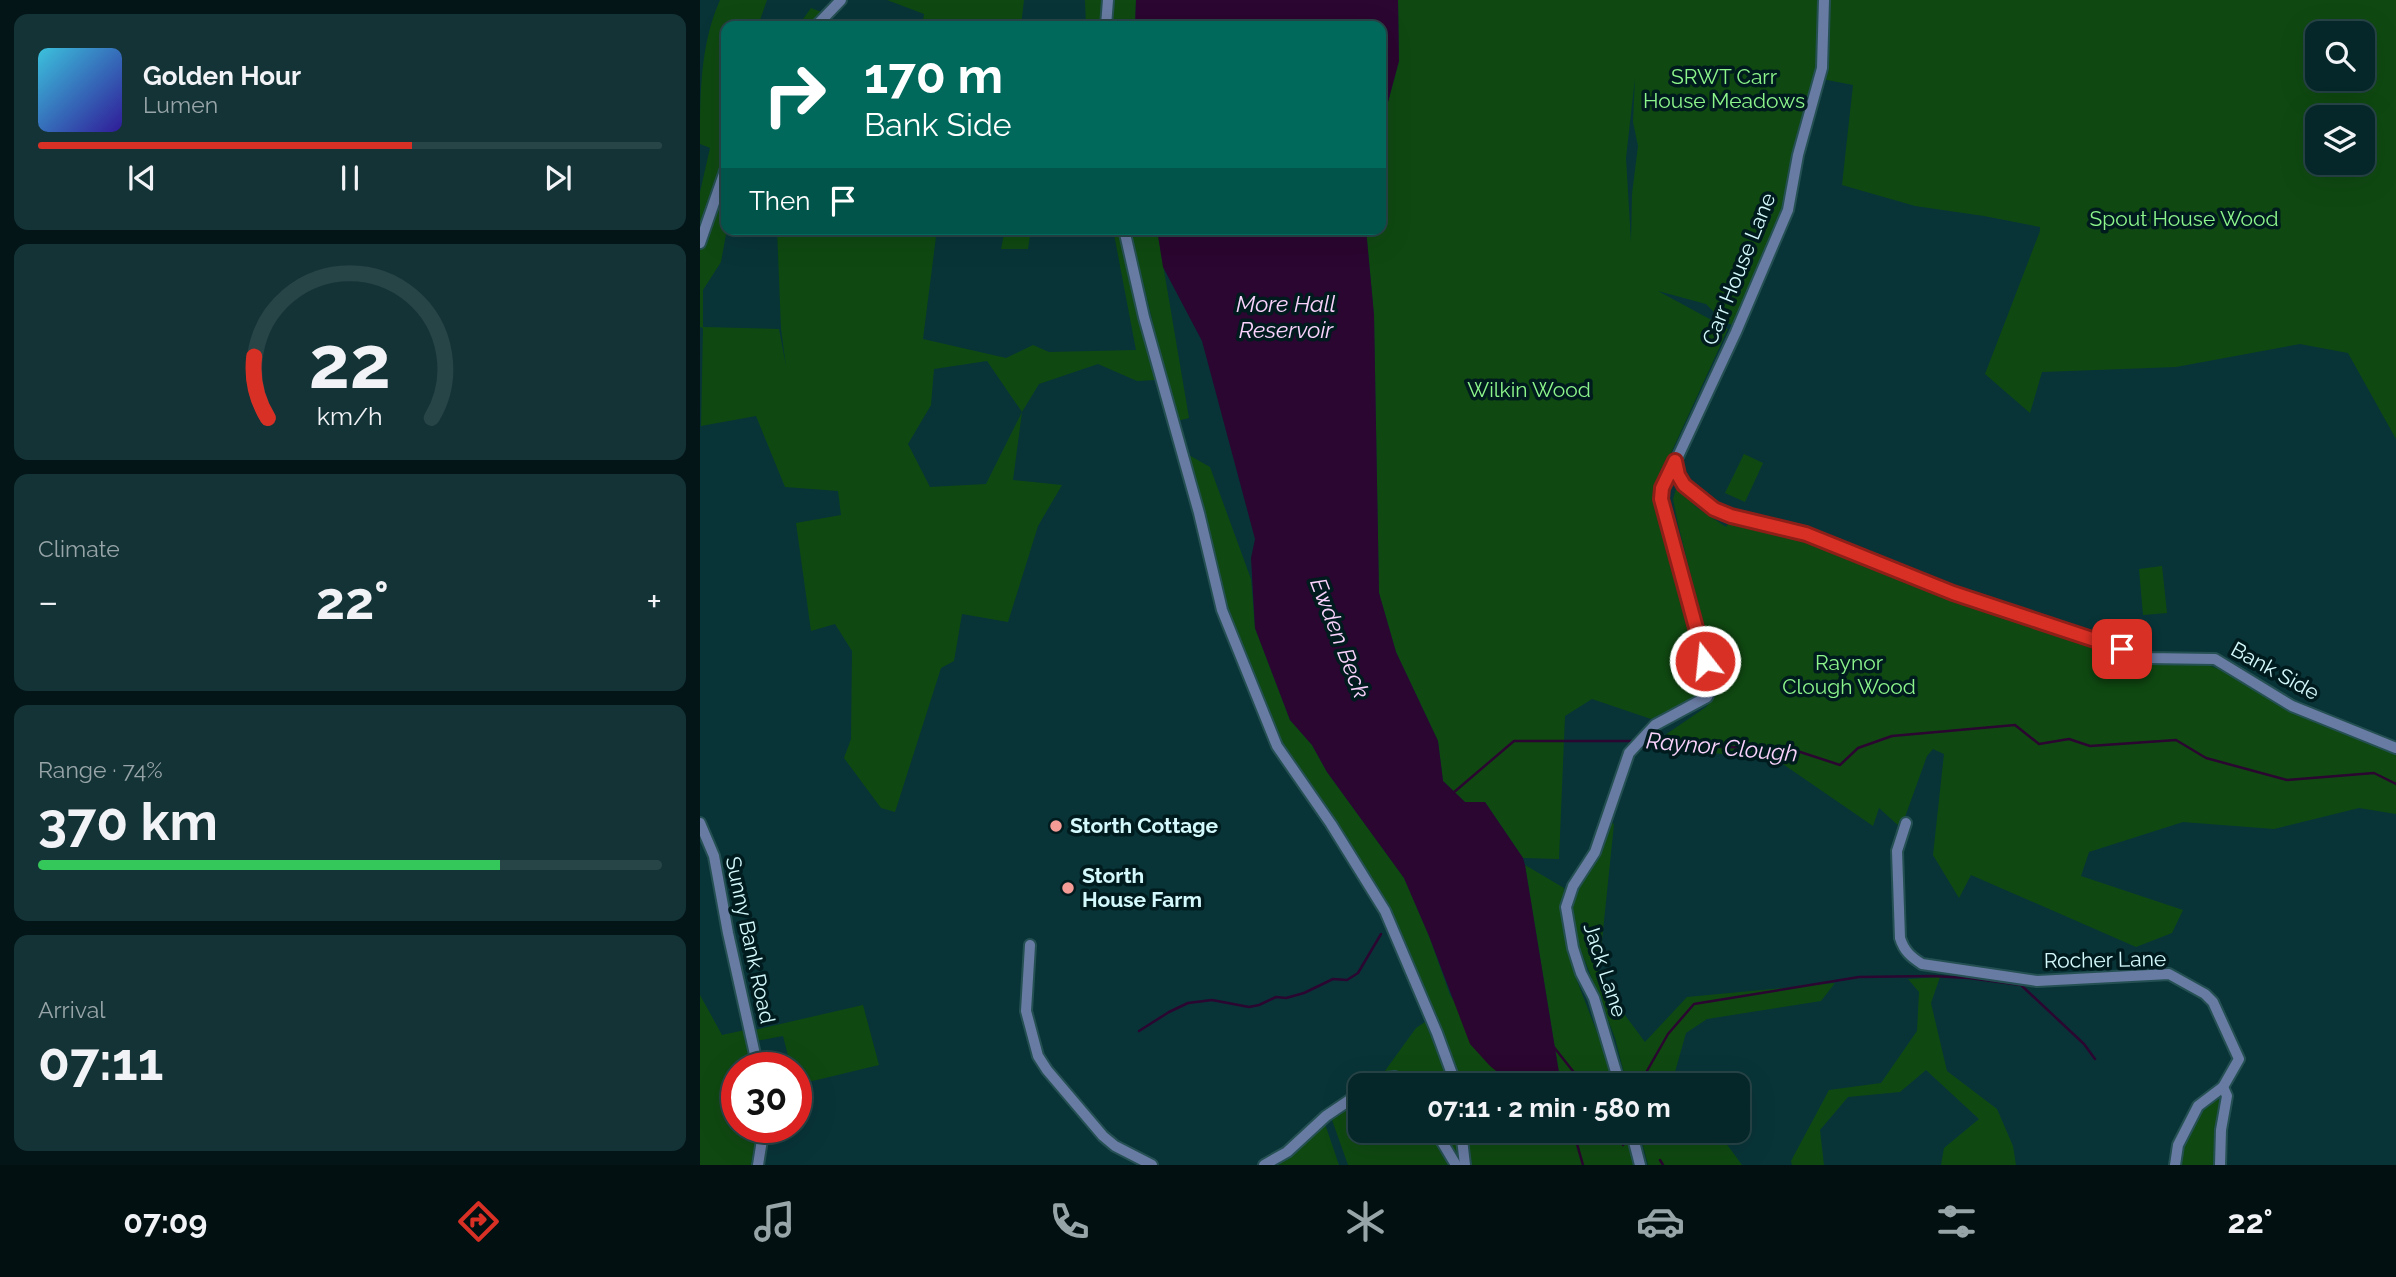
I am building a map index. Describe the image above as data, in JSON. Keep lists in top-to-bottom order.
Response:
{
  "streets": {
    "street": [
      "Carr House Lane",
      "Bank Side",
      "Sunny Bank Road",
      "Rocher Lane",
      "Jack Lane"
    ]
  },
  "crossings": [
    ["Carr House Lane", "Bank Side"],
    ["Carr House Lane", "Jack Lane"]
  ],
  "water": ["More Hall Reservoir", "Ewden Beck", "Raynor Clough"],
  "parks": [
    "SRWT Carr House Meadows",
    "Spout House Wood",
    "Wilkin Wood",
    "Raynor Clough Wood"
  ],
  "places": ["Storth Cottage", "Storth House Farm"],
  "page": {
    "turn": ["170 m", "Bank Side"],
    "song": ["Golden Hour", "Lumen"],
    "then": "Then",
    "tile": [
      "Climate",
      ["Range · 74%", "370 km"],
      ["Arrival", "07:11"]
    ],
    "heat": ["−", "22°", "+"],
    "limit": "30",
    "trip": "07:11 · 2 min · 580 m",
    "tabs": ["07:09", "22°"],
    "gauge": ["22", "km/h"]
  }
}
